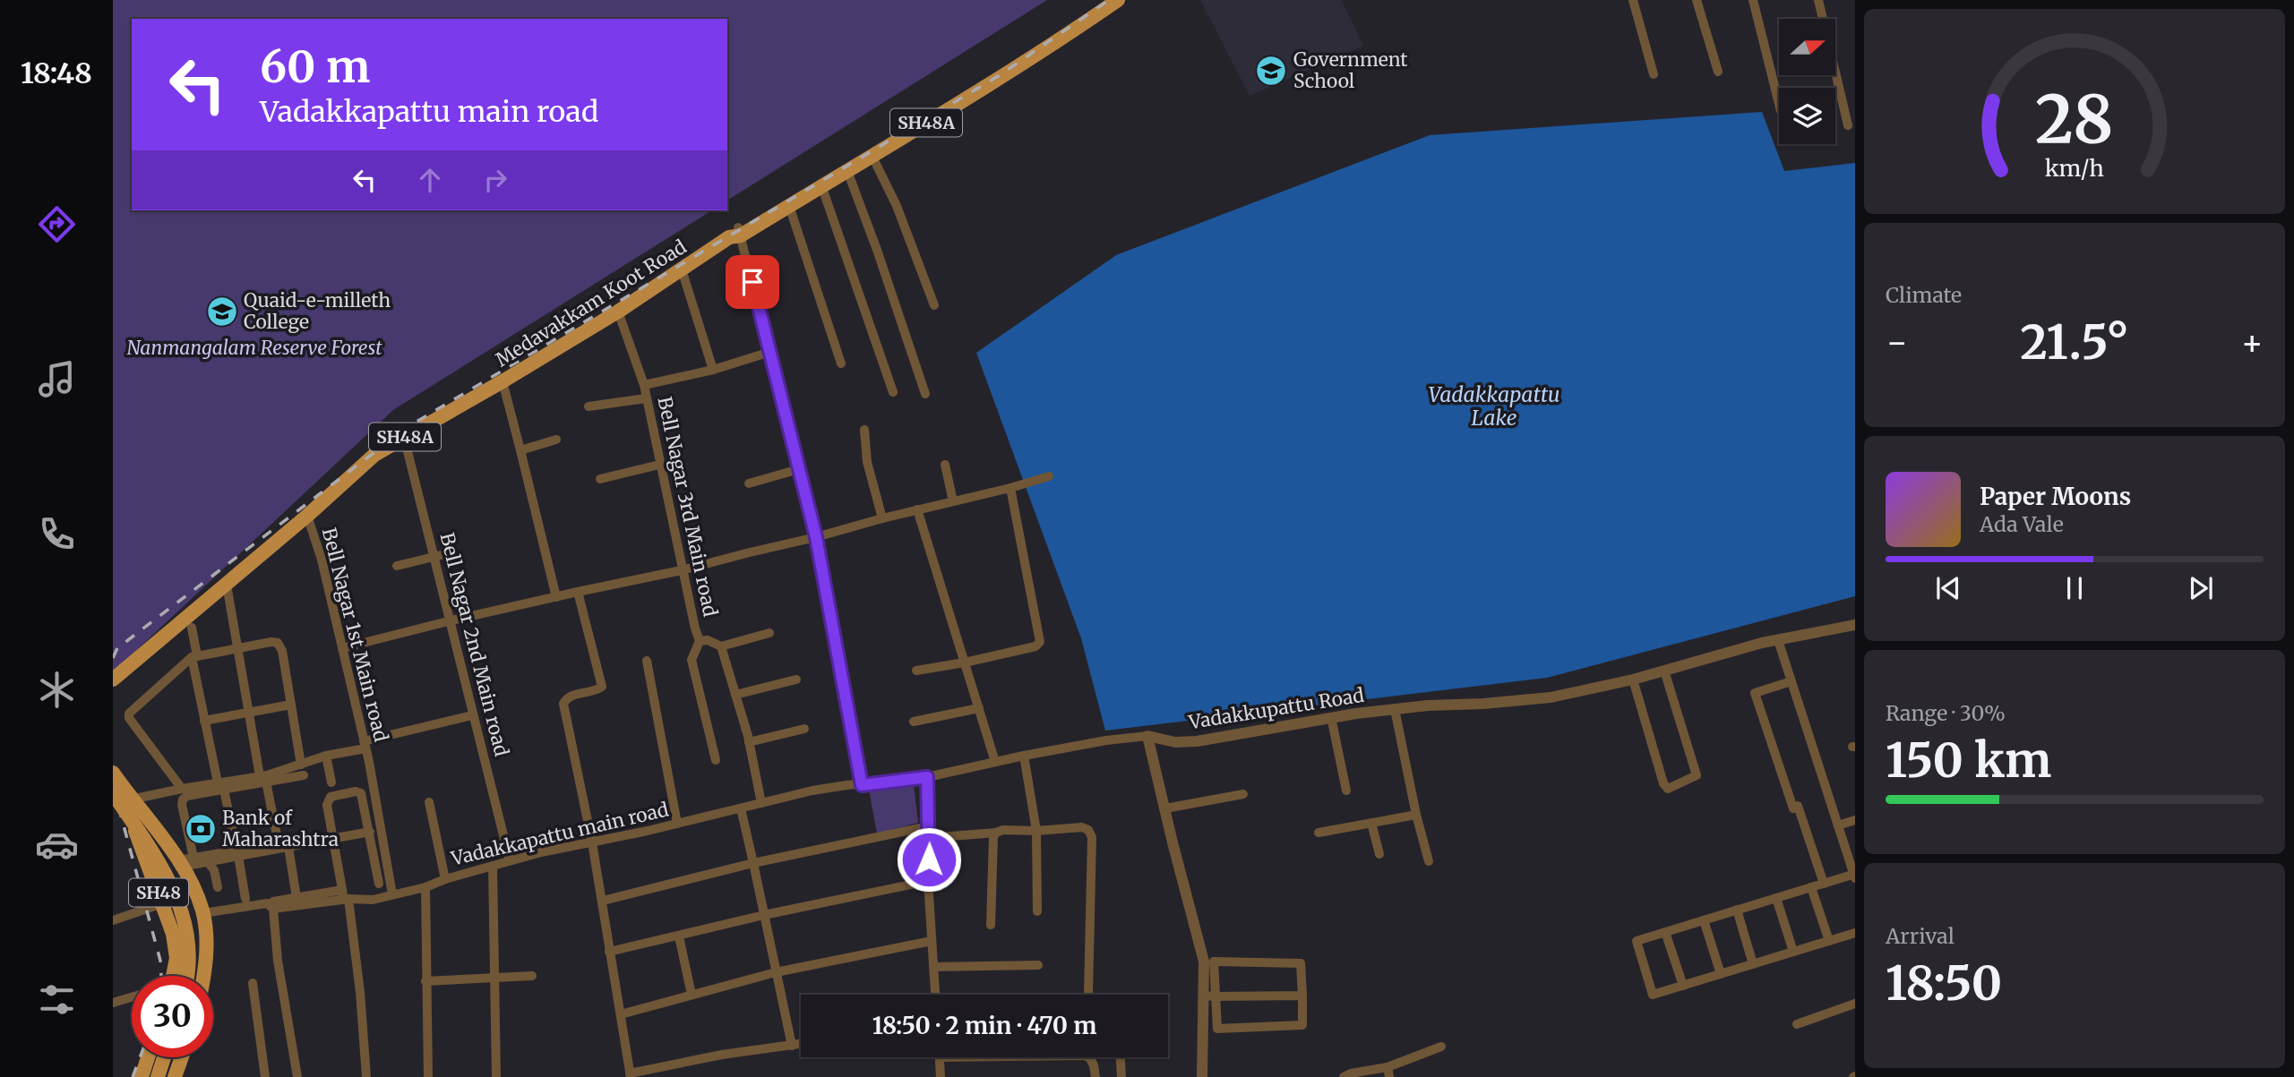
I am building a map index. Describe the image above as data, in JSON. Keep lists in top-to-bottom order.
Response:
{
  "streets": {
    "main road": ["SH48A", "Medavakkam Koot Road", "SH48"],
    "street": [
      "Bell Nagar 3rd Main road",
      "Bell Nagar 1st Main road",
      "Bell Nagar 2nd Main road",
      "Vadakkupattu Road",
      "Vadakkapattu main road"
    ]
  },
  "crossings": [
    ["SH48A", "Medavakkam Koot Road"],
    ["Medavakkam Koot Road", "Bell Nagar 3rd Main road"],
    ["Medavakkam Koot Road", "Bell Nagar 1st Main road"],
    ["Medavakkam Koot Road", "Bell Nagar 2nd Main road"],
    ["Bell Nagar 1st Main road", "Vadakkapattu main road"],
    ["Bell Nagar 2nd Main road", "Vadakkapattu main road"],
    ["Vadakkupattu Road", "Vadakkapattu main road"],
    ["Vadakkapattu main road", "SH48"]
  ],
  "water": ["Vadakkapattu Lake"],
  "parks": ["Nanmangalam Reserve Forest"],
  "places": {
    "school or university": ["Government School", "Quaid-e-milleth College"],
    "bank": ["Bank of Maharashtra"]
  },
  "north": "right",
  "page": {
    "tabs": "18:48",
    "turn": ["60 m", "Vadakkapattu main road"],
    "tile": [
      "Climate",
      ["Range · 30%", "150 km"],
      ["Arrival", "18:50"]
    ],
    "heat": ["−", "21.5°", "+"],
    "song": ["Paper Moons", "Ada Vale"],
    "limit": "30",
    "trip": "18:50 · 2 min · 470 m",
    "gauge": ["28", "km/h"]
  }
}
